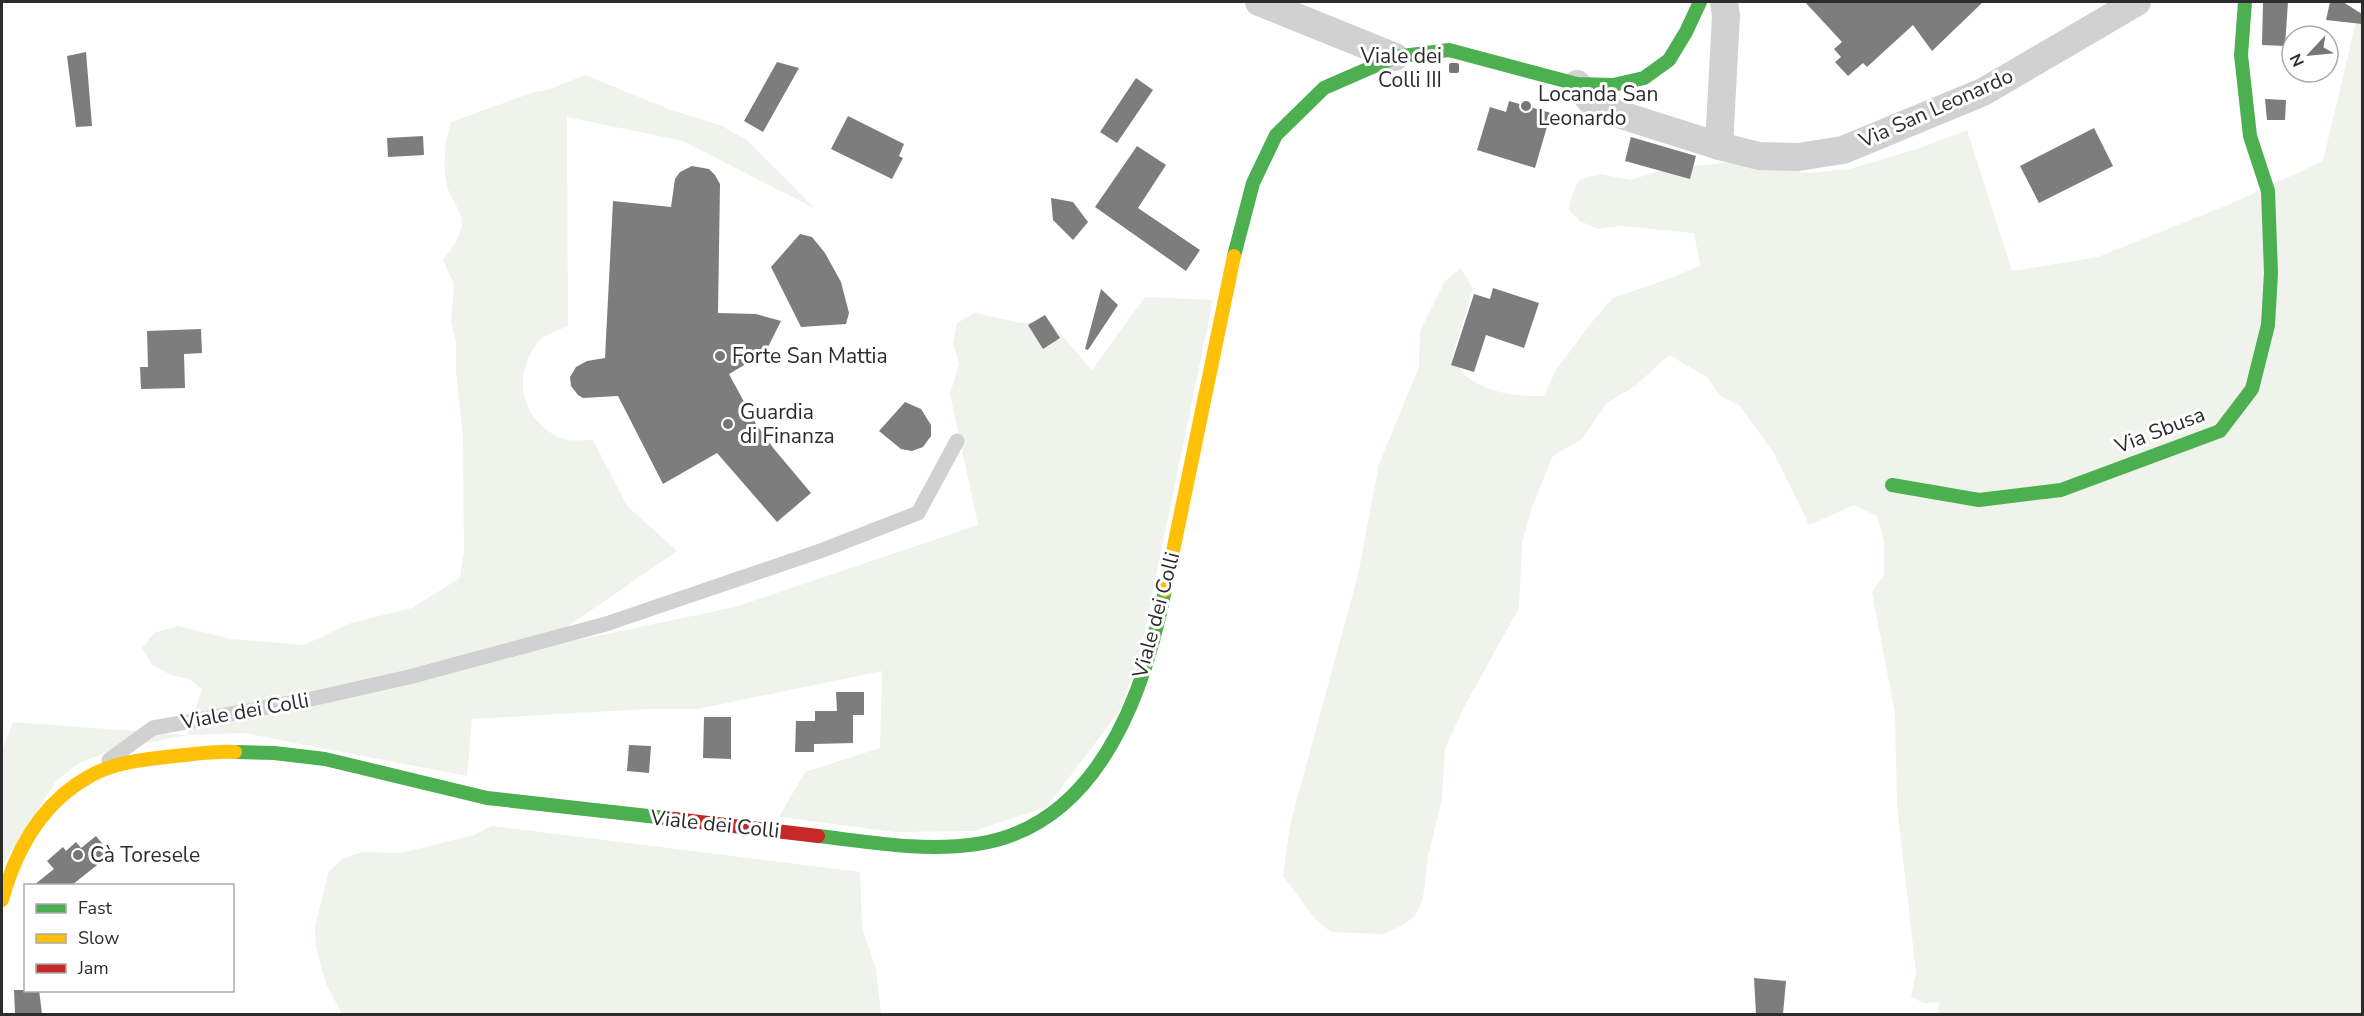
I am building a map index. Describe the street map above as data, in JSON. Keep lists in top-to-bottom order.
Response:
{
  "streets": {
    "street": ["Via San Leonardo", "Via Sbusa", "Viale dei Colli"]
  },
  "crossings": [
    ["Via San Leonardo", "Viale dei Colli"]
  ],
  "places": {
    "transit": ["Viale dei Colli III"],
    "other": [
      "Locanda San Leonardo",
      "Forte San Mattia",
      "Guardia di Finanza",
      "Cà Toresele"
    ]
  },
  "legend": ["Fast", "Slow", "Jam"],
  "north": "bottom left"
}
